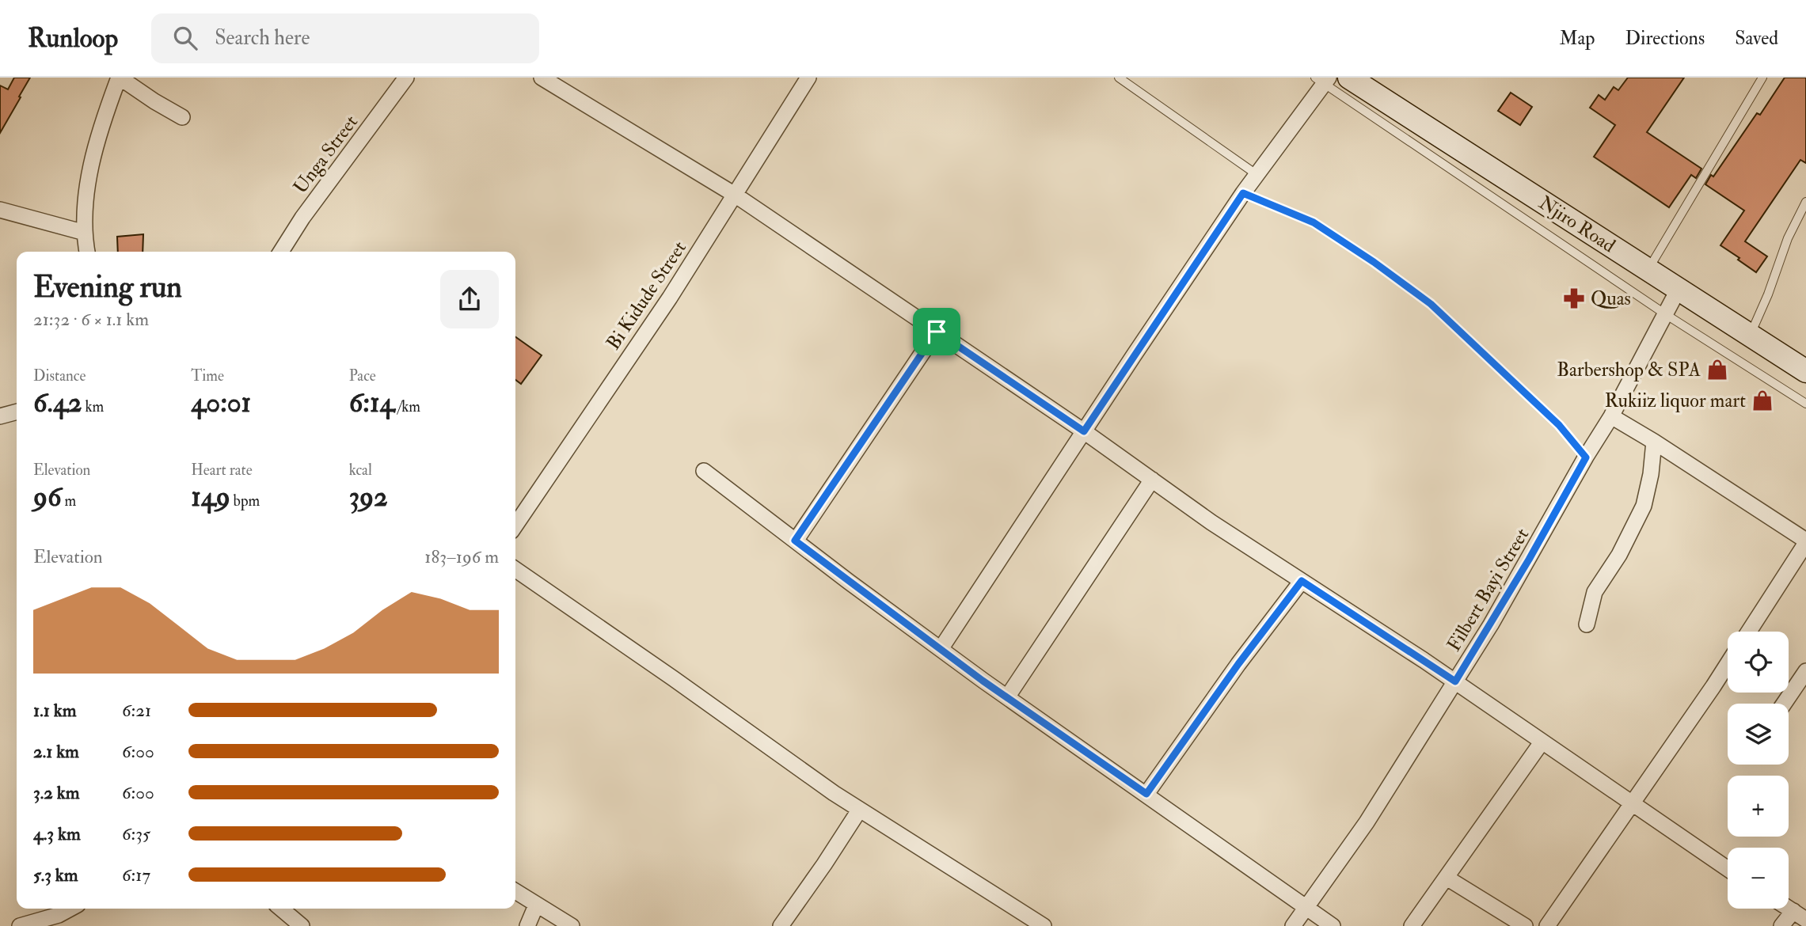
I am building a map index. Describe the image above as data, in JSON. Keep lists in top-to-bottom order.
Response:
{
  "streets": {
    "street": [
      "Unga Street",
      "Njiro Road",
      "Bi Kidude Street",
      "Filbert Bayi Street"
    ]
  },
  "crossings": [
    ["Njiro Road", "Filbert Bayi Street"]
  ],
  "places": {
    "pharmacy": ["Quas"],
    "shop": ["Barbershop & SPA", "Rukiiz liquor mart"]
  },
  "page": {
    "header": "Runloop",
    "search": "Search here",
    "nav": ["Map", "Directions", "Saved"],
    "heading": ["Evening run", "21:32 · 6 × 1.1 km"],
    "stats": [
      ["Distance", "6.42 km"],
      ["Time", "40:01"],
      ["Pace", "6:14 /km"],
      ["Elevation", "96 m"],
      ["Heart rate", "149 bpm"],
      ["kcal", "392"]
    ],
    "chart": ["Elevation", "183–196 m"],
    "map_buttons": ["+", "−"],
    "list": [
      {
        "name": "1.1 km",
        "note": "6:21"
      },
      {
        "name": "2.1 km",
        "note": "6:00"
      },
      {
        "name": "3.2 km",
        "note": "6:00"
      },
      {
        "name": "4.3 km",
        "note": "6:35"
      },
      {
        "name": "5.3 km",
        "note": "6:17"
      }
    ]
  }
}
